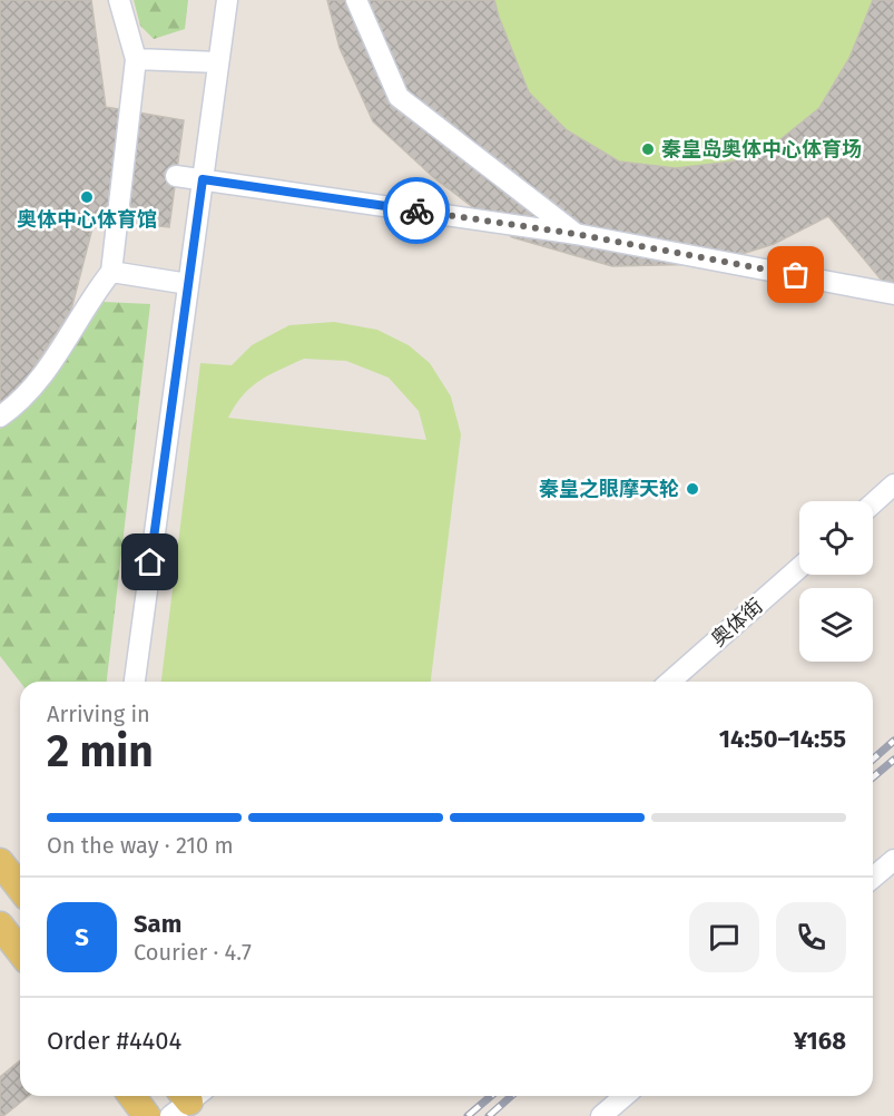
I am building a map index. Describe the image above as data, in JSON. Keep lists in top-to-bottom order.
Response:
{
  "streets": {
    "street": ["奥体街"]
  },
  "places": ["秦皇岛奥体中心体育场", "奥体中心体育馆", "秦皇之眼摩天轮"],
  "page": {
    "heading": ["2 min", "Arriving in", "14:50–14:55"],
    "panel": [
      "Sam",
      "Courier · 4.7",
      "Order #4404",
      "¥168"
    ],
    "bar": "On the way · 210 m",
    "round": "S"
  }
}
